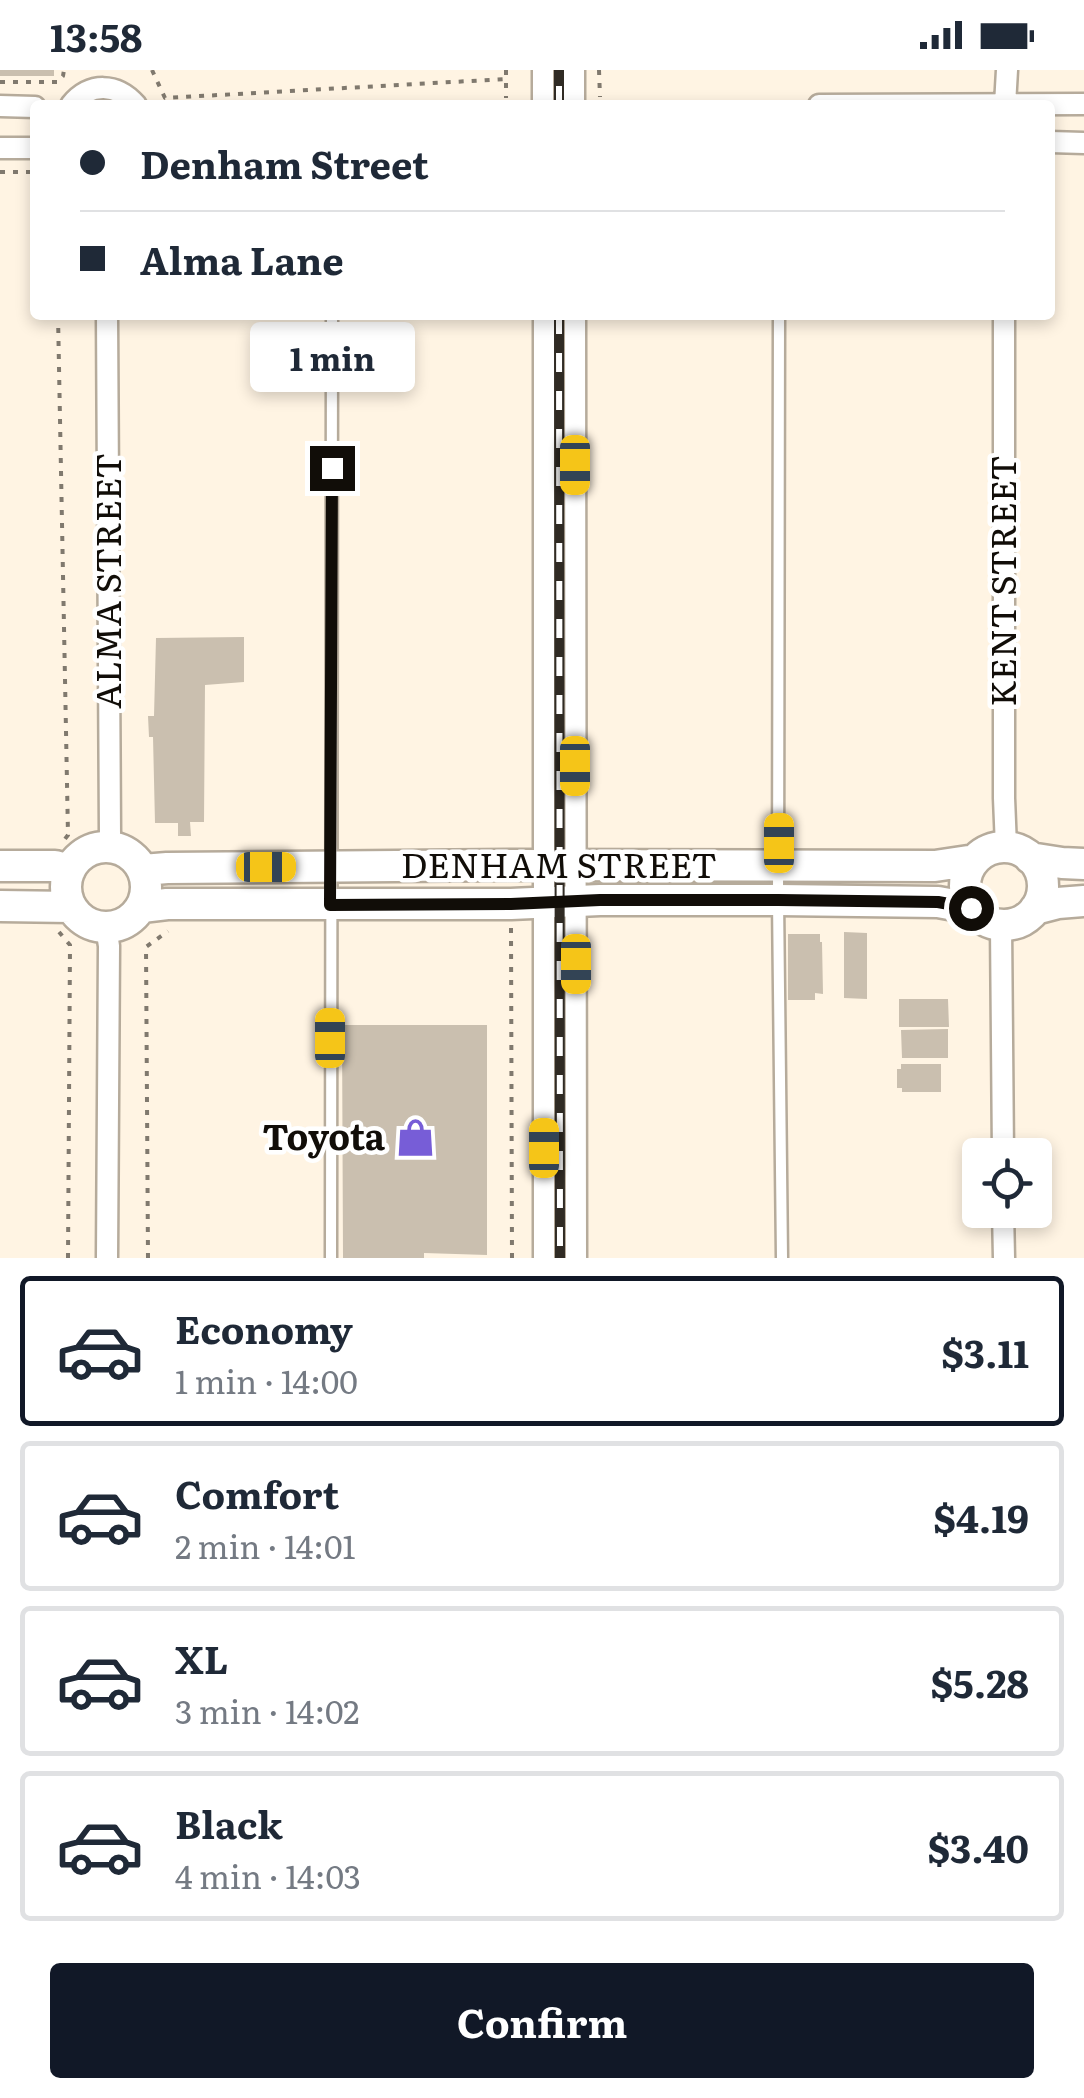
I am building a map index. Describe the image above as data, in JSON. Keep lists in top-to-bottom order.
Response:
{
  "streets": {
    "street": ["ALMA STREET", "KENT STREET", "DENHAM STREET"]
  },
  "crossings": [
    ["ALMA STREET", "DENHAM STREET"],
    ["KENT STREET", "DENHAM STREET"]
  ],
  "places": {
    "shop": ["Toyota"]
  },
  "page": {
    "status": "13:58",
    "banner": ["Denham Street", "Alma Lane"],
    "bubble": "1 min",
    "list": [
      {
        "name": "Economy",
        "note": "1 min · 14:00",
        "value": "$3.11"
      },
      {
        "name": "Comfort",
        "note": "2 min · 14:01",
        "value": "$4.19"
      },
      {
        "name": "XL",
        "note": "3 min · 14:02",
        "value": "$5.28"
      },
      {
        "name": "Black",
        "note": "4 min · 14:03",
        "value": "$3.40"
      }
    ],
    "buttons": "Confirm"
  }
}
